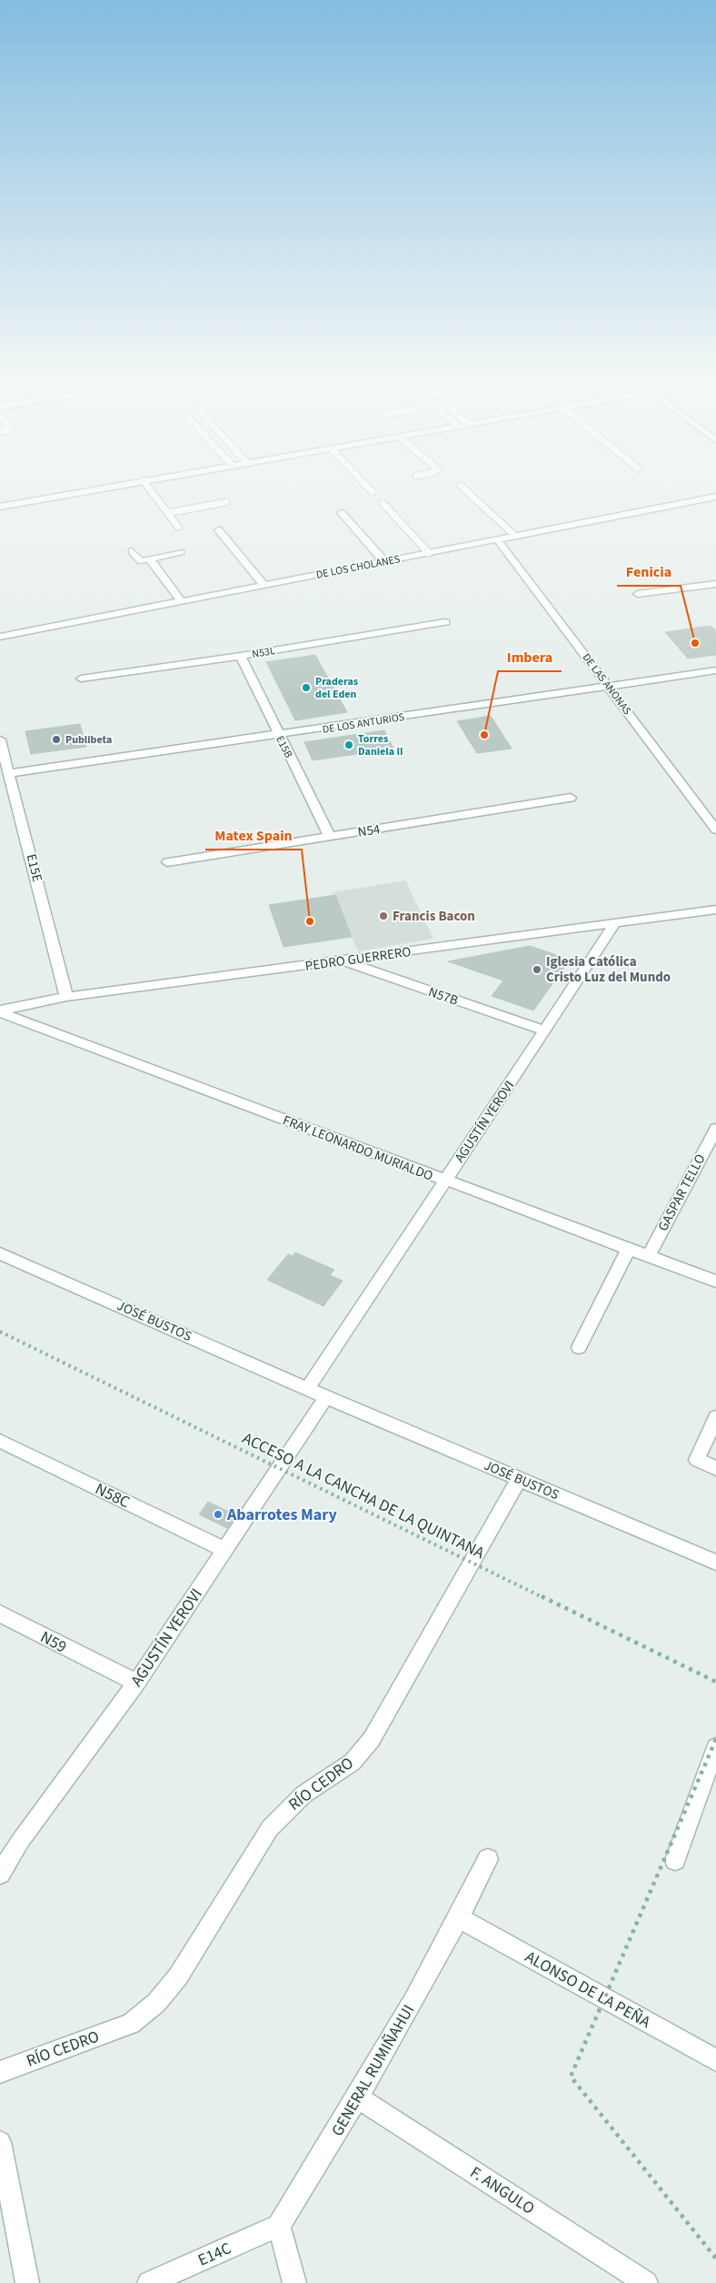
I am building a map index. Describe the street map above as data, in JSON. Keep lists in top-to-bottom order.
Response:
{
  "streets": {
    "street": [
      "DE LOS CHOLANES",
      "N53L",
      "DE LAS ANONAS",
      "DE LOS ANTURIOS",
      "E15B",
      "N54",
      "E15E",
      "PEDRO GUERRERO",
      "N57B",
      "AGUSTÍN YEROVI",
      "FRAY LEONARDO MURIALDO",
      "GASPAR TELLO",
      "JOSÉ BUSTOS",
      "N58C",
      "N59",
      "RÍO CEDRO",
      "ALONSO DE LA PEÑA",
      "GENERAL RUMIÑAHUI",
      "F. ANGULO",
      "E14C"
    ],
    "path": ["ACCESO A LA CANCHA DE LA QUINTANA"]
  },
  "crossings": [
    ["DE LOS CHOLANES", "DE LAS ANONAS"],
    ["N53L", "E15B"],
    ["DE LAS ANONAS", "DE LOS ANTURIOS"],
    ["DE LOS ANTURIOS", "E15B"],
    ["DE LOS ANTURIOS", "E15E"],
    ["E15B", "N54"],
    ["E15E", "PEDRO GUERRERO"],
    ["PEDRO GUERRERO", "N57B"],
    ["PEDRO GUERRERO", "AGUSTÍN YEROVI"],
    ["PEDRO GUERRERO", "FRAY LEONARDO MURIALDO"],
    ["N57B", "AGUSTÍN YEROVI"],
    ["AGUSTÍN YEROVI", "FRAY LEONARDO MURIALDO"],
    ["AGUSTÍN YEROVI", "JOSÉ BUSTOS"],
    ["AGUSTÍN YEROVI", "N58C"],
    ["AGUSTÍN YEROVI", "N59"],
    ["FRAY LEONARDO MURIALDO", "GASPAR TELLO"],
    ["JOSÉ BUSTOS", "RÍO CEDRO"],
    ["ALONSO DE LA PEÑA", "GENERAL RUMIÑAHUI"],
    ["GENERAL RUMIÑAHUI", "F. ANGULO"],
    ["GENERAL RUMIÑAHUI", "E14C"]
  ],
  "places": [
    "Fenicia",
    "Praderas del Eden",
    "Imbera",
    "Publibeta",
    "Torres Daniela II",
    "Francis Bacon",
    "Matex Spain",
    "Iglesia Católica Cristo Luz del Mundo",
    "Abarrotes Mary"
  ]
}
